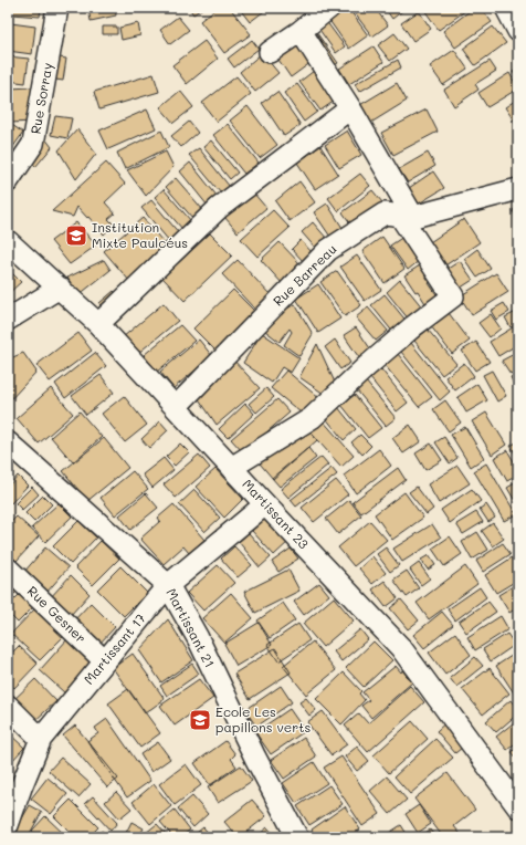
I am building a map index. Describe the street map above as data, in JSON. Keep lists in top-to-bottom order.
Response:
{
  "streets": {
    "street": [
      "Rue Sorray",
      "Rue Barreau",
      "Martissant 23",
      "Rue Gesner",
      "Martissant 21",
      "Martissant 17"
    ]
  },
  "crossings": [
    ["Rue Barreau", "Martissant 23"],
    ["Martissant 23", "Martissant 17"],
    ["Rue Gesner", "Martissant 17"],
    ["Martissant 21", "Martissant 17"]
  ],
  "places": {
    "school or university": ["Institution Mixte Paulcéus", "Ecole Les papillons verts"]
  }
}
